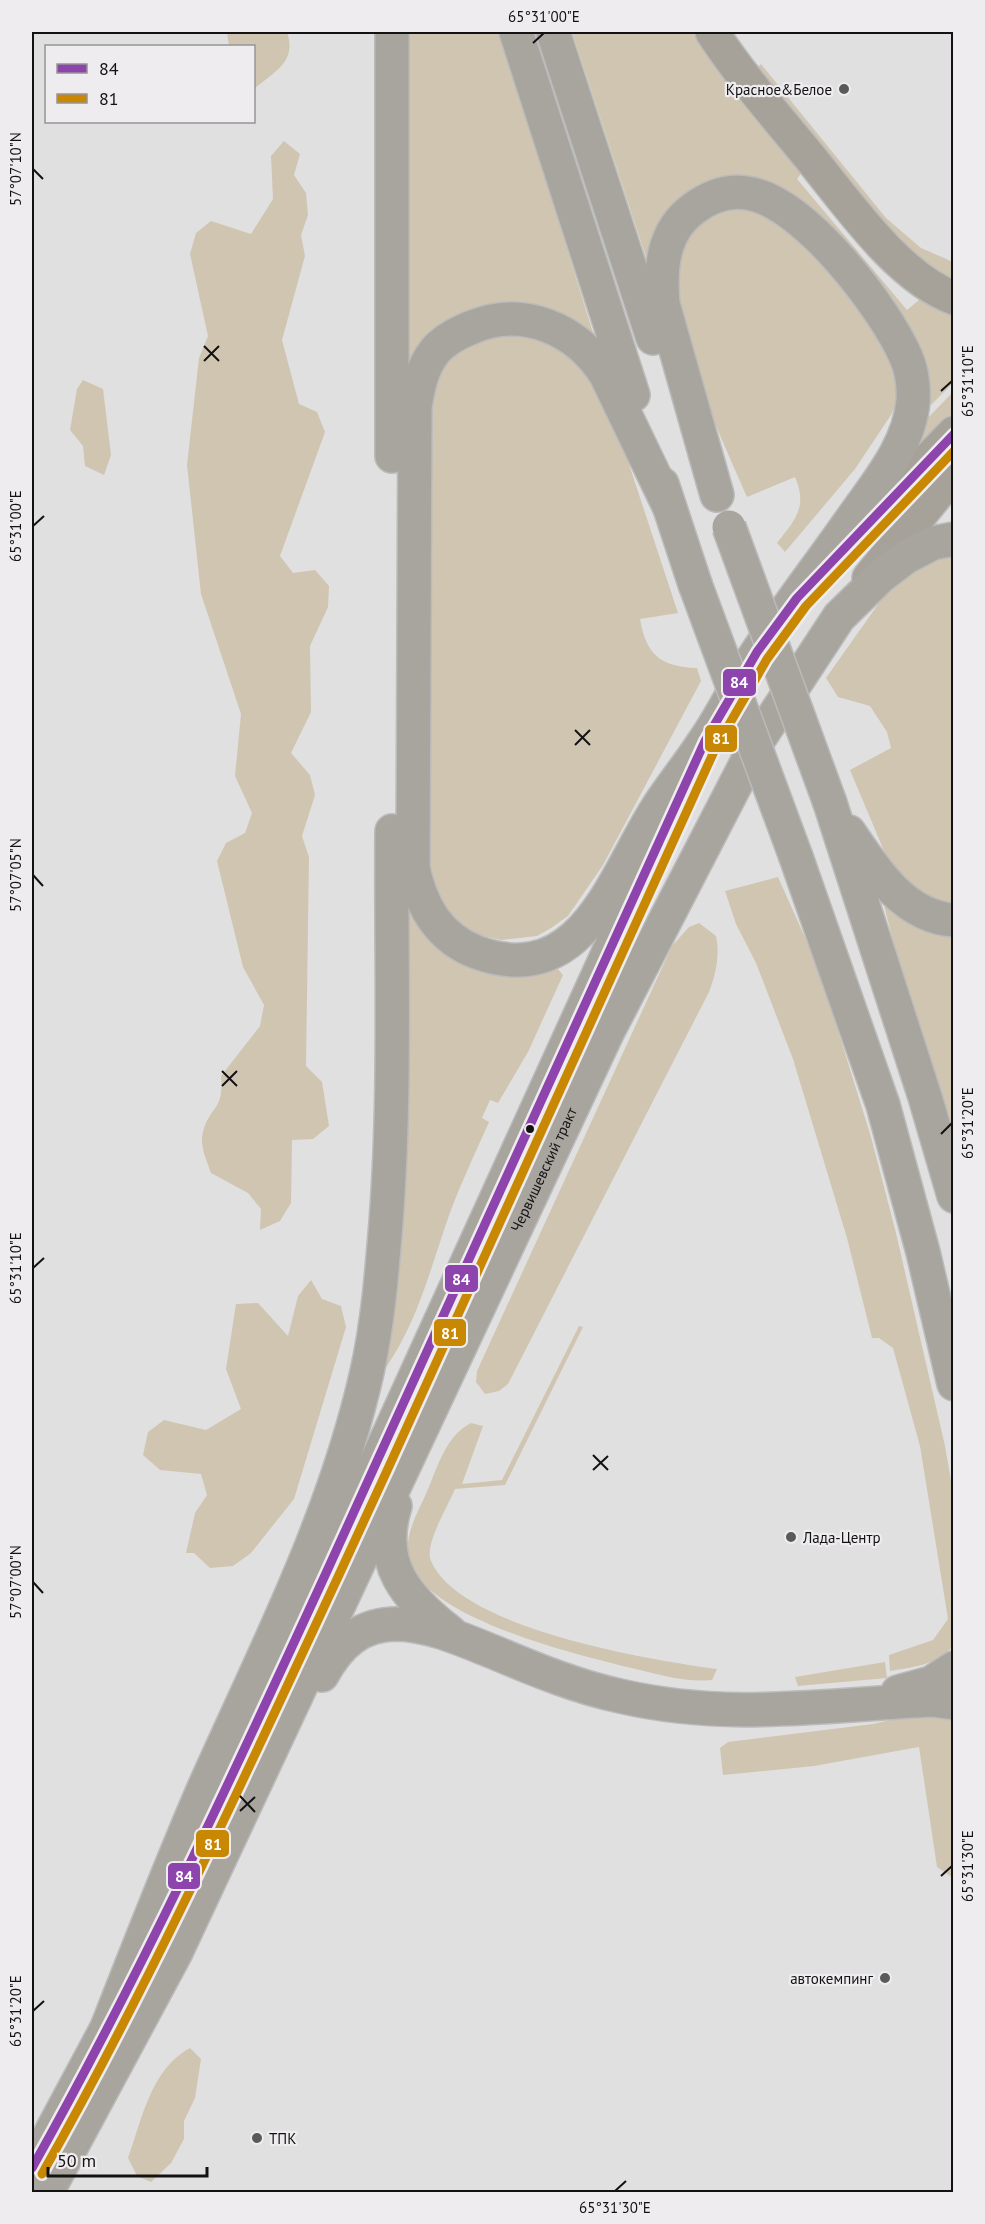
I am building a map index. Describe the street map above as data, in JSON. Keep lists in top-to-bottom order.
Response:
{
  "streets": {
    "highway": ["Червишевский тракт"]
  },
  "places": [
    "Красное&Белое",
    "Лада-Центр",
    "автокемпинг",
    "ТПК"
  ],
  "lines": ["transit line 84", "transit line 81"],
  "legend": ["84", "81"],
  "scale_bar": "50 m",
  "coordinates": [
    "65°31'00\"E",
    "57°07'10\"N",
    "65°31'10\"E",
    "57°07'05\"N",
    "65°31'20\"E",
    "57°07'00\"N",
    "65°31'30\"E"
  ]
}
